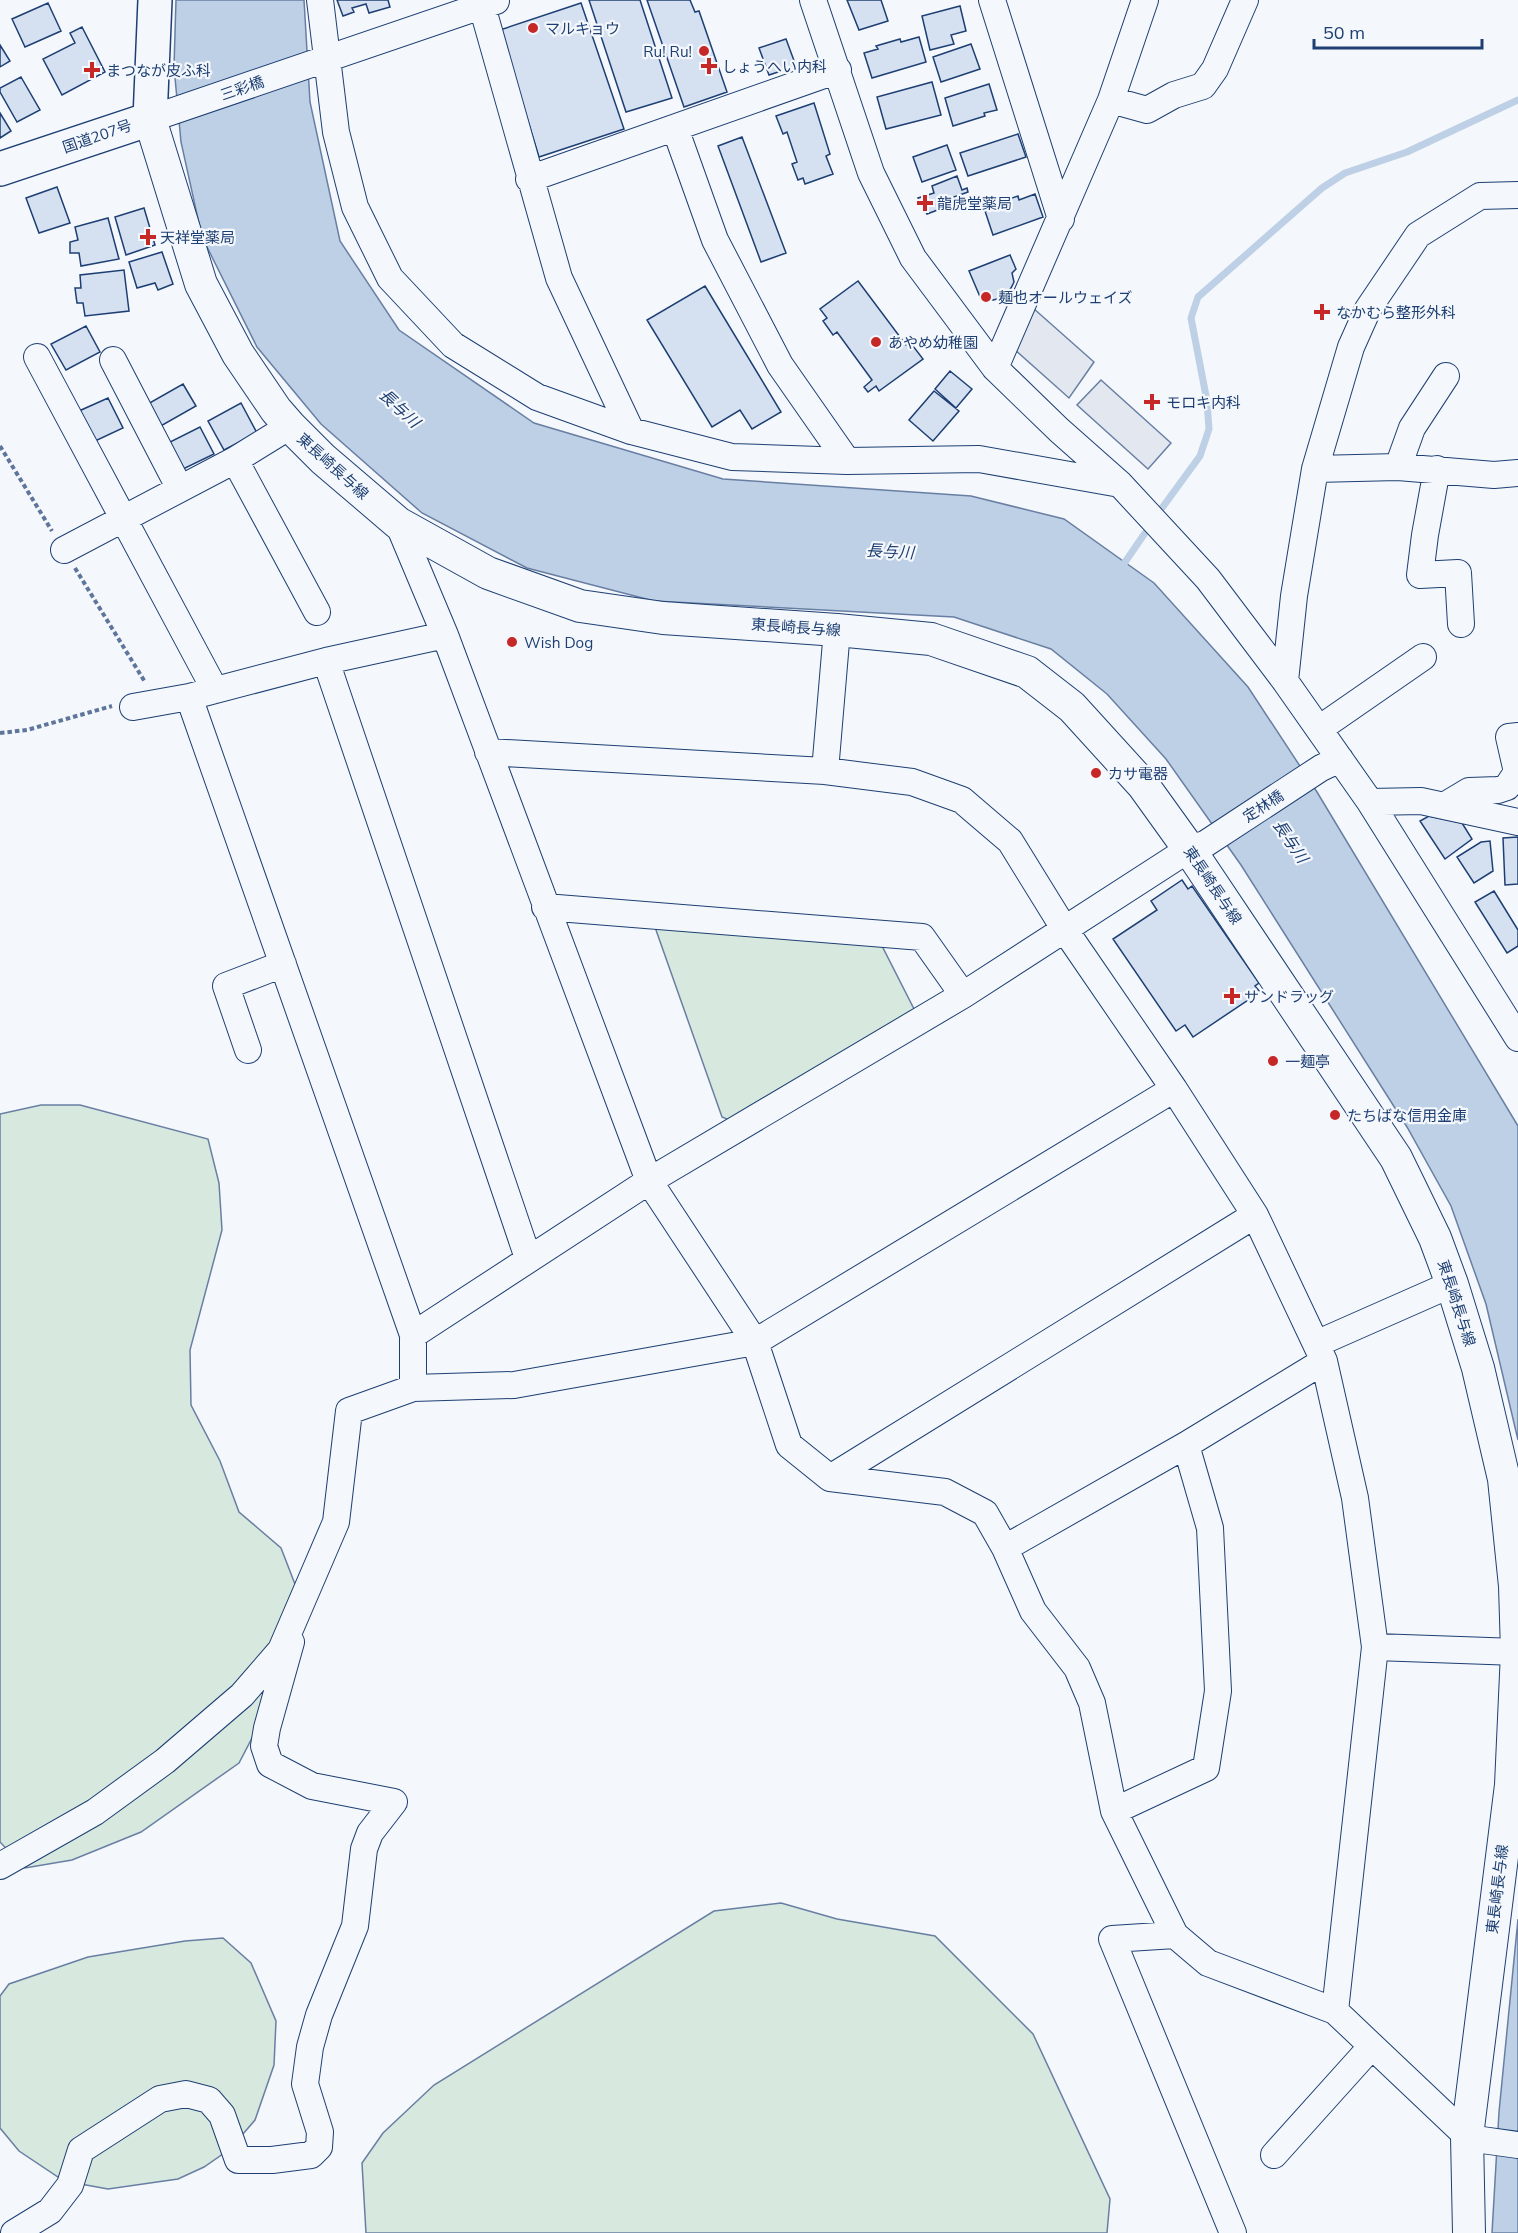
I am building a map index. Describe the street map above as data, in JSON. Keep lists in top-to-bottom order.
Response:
{
  "streets": {
    "highway": ["国道207号"],
    "main road": ["東長崎長与線"],
    "street": ["三彩橋", "定林橋"]
  },
  "crossings": [
    ["三彩橋", "国道207号"],
    ["三彩橋", "東長崎長与線"],
    ["国道207号", "東長崎長与線"],
    ["東長崎長与線", "定林橋"]
  ],
  "water": ["長与川"],
  "places": {
    "other": [
      "マルキョウ",
      "Ru! Ru!",
      "麺也オールウェイズ",
      "あやめ幼稚園",
      "Wish Dog",
      "カサ電器",
      "一麺亭",
      "たちばな信用金庫"
    ],
    "health": [
      "しょうへい内科",
      "まつなが皮ふ科",
      "龍虎堂薬局",
      "天祥堂薬局",
      "なかむら整形外科",
      "モロキ内科",
      "サンドラッグ"
    ]
  },
  "scale_bar": "50 m"
}
